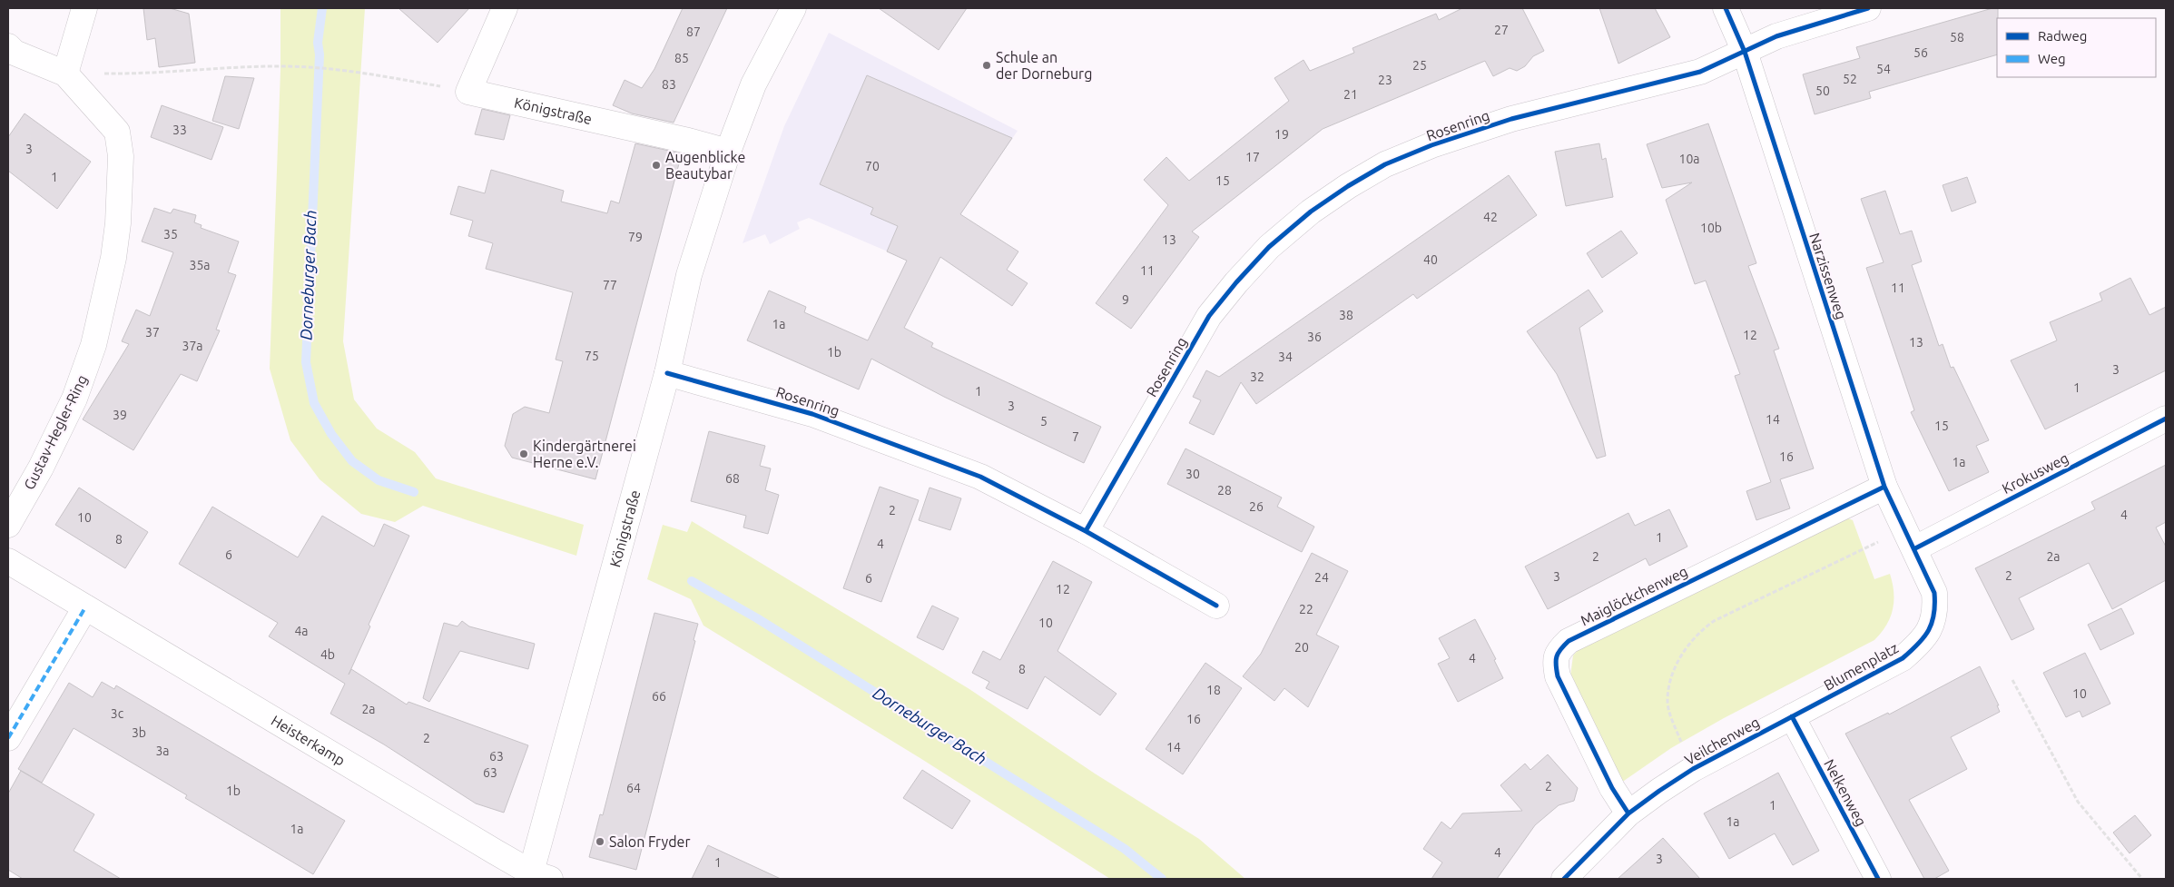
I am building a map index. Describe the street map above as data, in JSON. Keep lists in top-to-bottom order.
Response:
{
  "streets": {
    "street": [
      "Königstraße",
      "Rosenring",
      "Narzissenweg",
      "Gustav-Hegler-Ring",
      "Krokusweg",
      "Maiglöckchenweg",
      "Blumenplatz",
      "Heisterkamp",
      "Veilchenweg",
      "Nelkenweg"
    ]
  },
  "crossings": [
    ["Königstraße", "Rosenring"],
    ["Königstraße", "Heisterkamp"],
    ["Rosenring", "Narzissenweg"],
    ["Narzissenweg", "Krokusweg"],
    ["Narzissenweg", "Maiglöckchenweg"],
    ["Narzissenweg", "Blumenplatz"],
    ["Krokusweg", "Blumenplatz"],
    ["Maiglöckchenweg", "Veilchenweg"],
    ["Blumenplatz", "Veilchenweg"],
    ["Blumenplatz", "Nelkenweg"],
    ["Veilchenweg", "Nelkenweg"]
  ],
  "water": ["Dorneburger Bach"],
  "places": [
    "Schule an der Dorneburg",
    "Augenblicke Beautybar",
    "Kindergärtnerei Herne e.V.",
    "Salon Fryder"
  ],
  "house_numbers": [
    "27",
    "87",
    "58",
    "56",
    "85",
    "25",
    "54",
    "52",
    "23",
    "83",
    "50",
    "21",
    "33",
    "19",
    "3",
    "17",
    "10a",
    "70",
    "1",
    "15",
    "42",
    "10b",
    "35",
    "79",
    "13",
    "40",
    "35a",
    "11",
    "77",
    "11",
    "9",
    "38",
    "1a",
    "37",
    "12",
    "36",
    "13",
    "37a",
    "1b",
    "75",
    "34",
    "3",
    "32",
    "1",
    "1",
    "3",
    "39",
    "14",
    "5",
    "15",
    "7",
    "16",
    "1a",
    "30",
    "68",
    "28",
    "26",
    "2",
    "4",
    "10",
    "1",
    "8",
    "4",
    "6",
    "2",
    "2a",
    "2",
    "3",
    "24",
    "6",
    "12",
    "22",
    "10",
    "4a",
    "20",
    "4b",
    "4",
    "8",
    "18",
    "10",
    "66",
    "2a",
    "3c",
    "16",
    "3b",
    "2",
    "14",
    "3a",
    "63",
    "63",
    "2",
    "64",
    "1b",
    "1",
    "1a",
    "1a",
    "4",
    "3",
    "1"
  ],
  "legend": ["Radweg", "Weg"]
}
